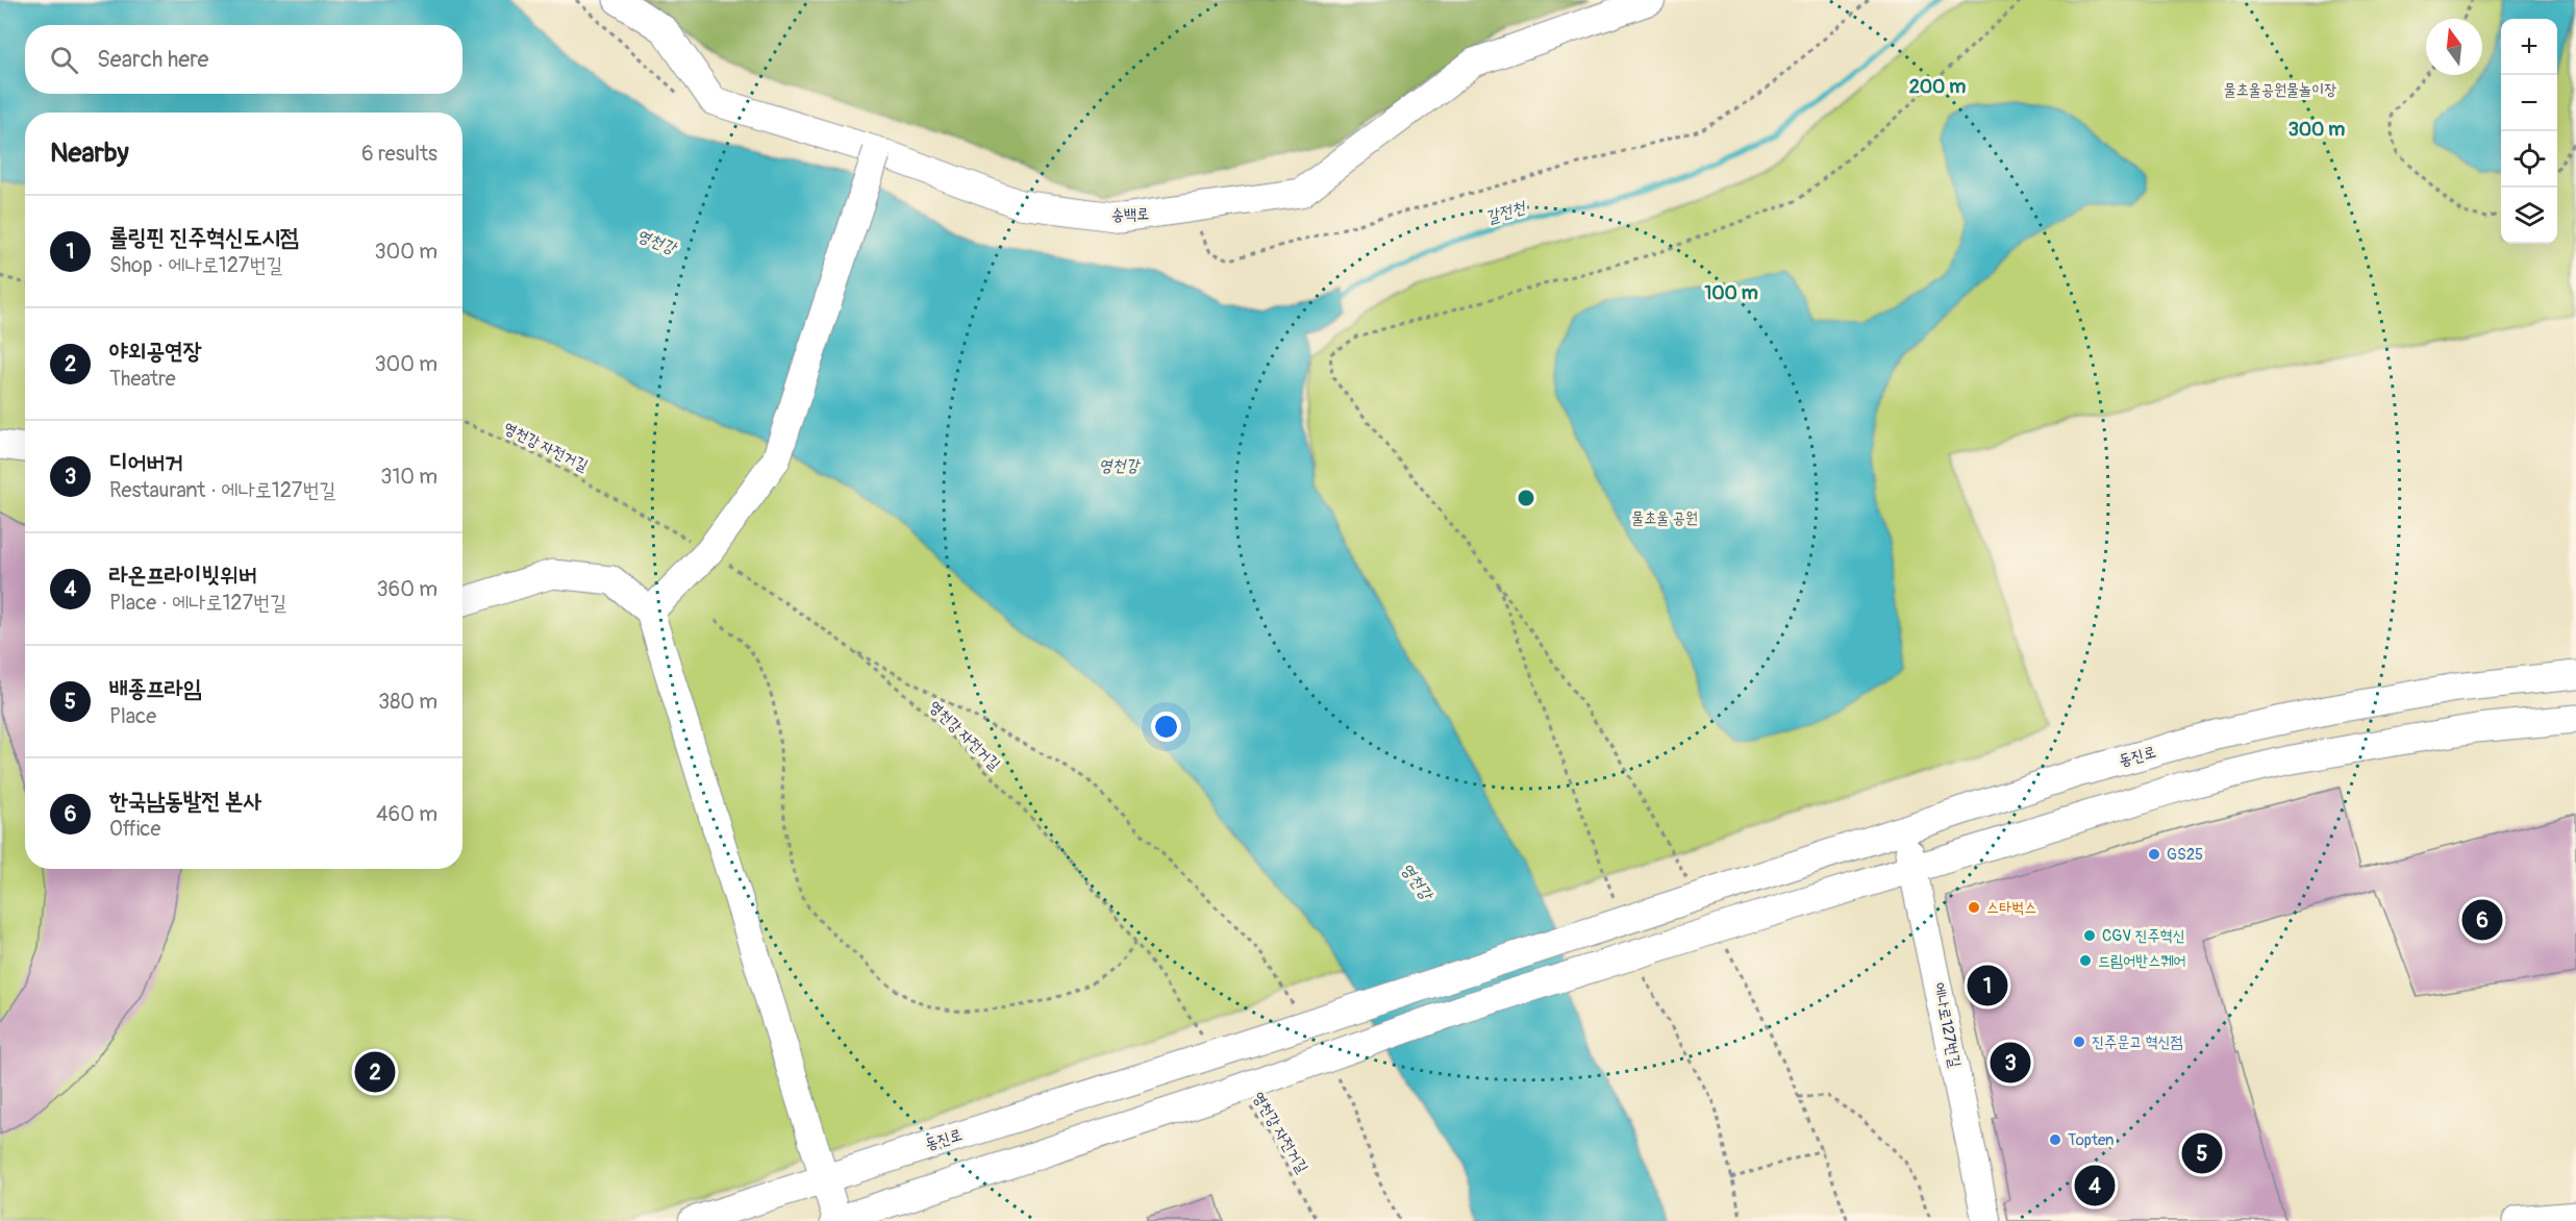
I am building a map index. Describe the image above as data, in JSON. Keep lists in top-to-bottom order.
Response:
{
  "streets": {
    "street": ["송백로", "동진로", "에나로127번길"],
    "path": ["영천강 자전거길"]
  },
  "crossings": [
    ["영천강 자전거길", "동진로"],
    ["동진로", "에나로127번길"]
  ],
  "water": ["갈전천", "영천강"],
  "parks": ["물초울공원물놀이장", "물초울 공원"],
  "places": [
    "GS25",
    "스타벅스",
    "CGV 진주혁신",
    "드림어반스퀘어",
    "진주문고 혁신점",
    "Topten"
  ],
  "north": "top",
  "page": {
    "map_buttons": ["+", "−"],
    "search": "Search here",
    "heading": ["Nearby", "6 results"],
    "list": [
      {
        "mark": "1",
        "name": "롤링핀 진주혁신도시점",
        "note": "Shop · 에나로127번길",
        "value": "300 m"
      },
      {
        "mark": "2",
        "name": "야외공연장",
        "note": "Theatre",
        "value": "300 m"
      },
      {
        "mark": "3",
        "name": "디어버거",
        "note": "Restaurant · 에나로127번길",
        "value": "310 m"
      },
      {
        "mark": "4",
        "name": "라온프라이빗위버",
        "note": "Place · 에나로127번길",
        "value": "360 m"
      },
      {
        "mark": "5",
        "name": "배종프라임",
        "note": "Place",
        "value": "380 m"
      },
      {
        "mark": "6",
        "name": "한국남동발전 본사",
        "note": "Office",
        "value": "460 m"
      }
    ],
    "pins": [
      "6",
      "1",
      "3",
      "2",
      "5",
      "4"
    ]
  },
  "rings": ["200 m", "300 m", "100 m"]
}
